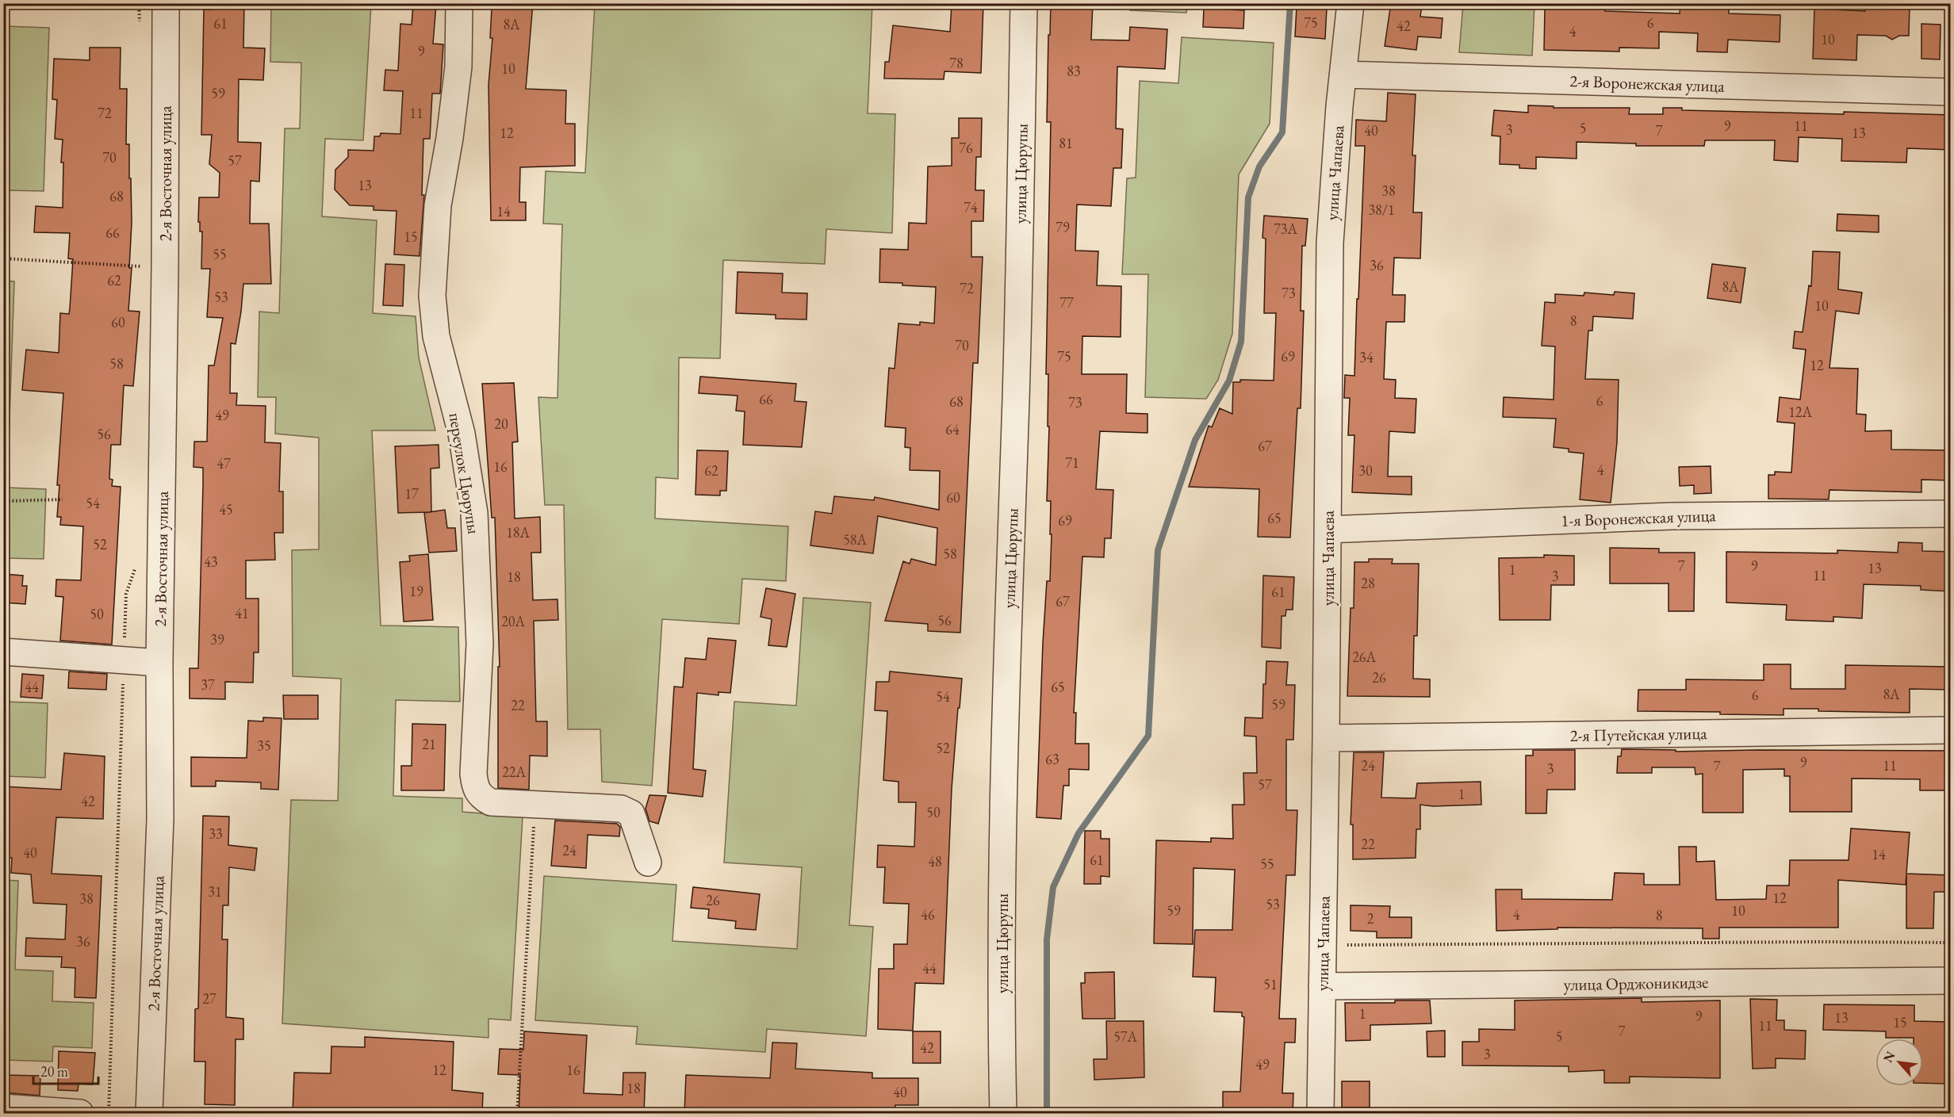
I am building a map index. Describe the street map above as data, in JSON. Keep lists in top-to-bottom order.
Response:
{
  "streets": {
    "street": [
      "2-я Воронежская улица",
      "улица Чапаева",
      "2-я Восточная улица",
      "улица Цюрупы",
      "переулок Цюрупы",
      "1-я Воронежская улица",
      "2-я Путейская улица",
      "улица Орджоникидзе"
    ]
  },
  "crossings": [
    ["2-я Воронежская улица", "улица Чапаева"],
    ["улица Чапаева", "1-я Воронежская улица"],
    ["улица Чапаева", "2-я Путейская улица"],
    ["улица Чапаева", "улица Орджоникидзе"]
  ],
  "house_numbers": [
    "75",
    "6",
    "61",
    "8А",
    "42",
    "4",
    "10",
    "9",
    "78",
    "10",
    "83",
    "59",
    "72",
    "11",
    "9",
    "11",
    "5",
    "3",
    "40",
    "7",
    "12",
    "13",
    "81",
    "76",
    "70",
    "57",
    "13",
    "38",
    "68",
    "74",
    "38/1",
    "14",
    "79",
    "73А",
    "66",
    "15",
    "55",
    "36",
    "62",
    "8А",
    "72",
    "73",
    "53",
    "77",
    "10",
    "8",
    "60",
    "70",
    "75",
    "69",
    "34",
    "58",
    "12",
    "66",
    "6",
    "68",
    "73",
    "12А",
    "49",
    "20",
    "64",
    "56",
    "67",
    "71",
    "47",
    "16",
    "4",
    "62",
    "30",
    "17",
    "60",
    "54",
    "45",
    "65",
    "69",
    "18А",
    "58А",
    "52",
    "58",
    "43",
    "7",
    "9",
    "13",
    "1",
    "11",
    "3",
    "18",
    "28",
    "19",
    "61",
    "67",
    "41",
    "50",
    "56",
    "20А",
    "39",
    "26А",
    "26",
    "37",
    "44",
    "65",
    "8А",
    "6",
    "54",
    "59",
    "22",
    "21",
    "35",
    "52",
    "63",
    "9",
    "24",
    "11",
    "7",
    "3",
    "22А",
    "57",
    "1",
    "42",
    "50",
    "33",
    "22",
    "24",
    "40",
    "14",
    "61",
    "48",
    "55",
    "31",
    "12",
    "38",
    "26",
    "53",
    "59",
    "10",
    "46",
    "4",
    "8",
    "2",
    "36",
    "44",
    "51",
    "27",
    "1",
    "9",
    "13",
    "15",
    "11",
    "7",
    "57А",
    "5",
    "42",
    "3",
    "49",
    "12",
    "16",
    "18",
    "40"
  ],
  "scale_bar": "20 m",
  "north": "top left"
}
